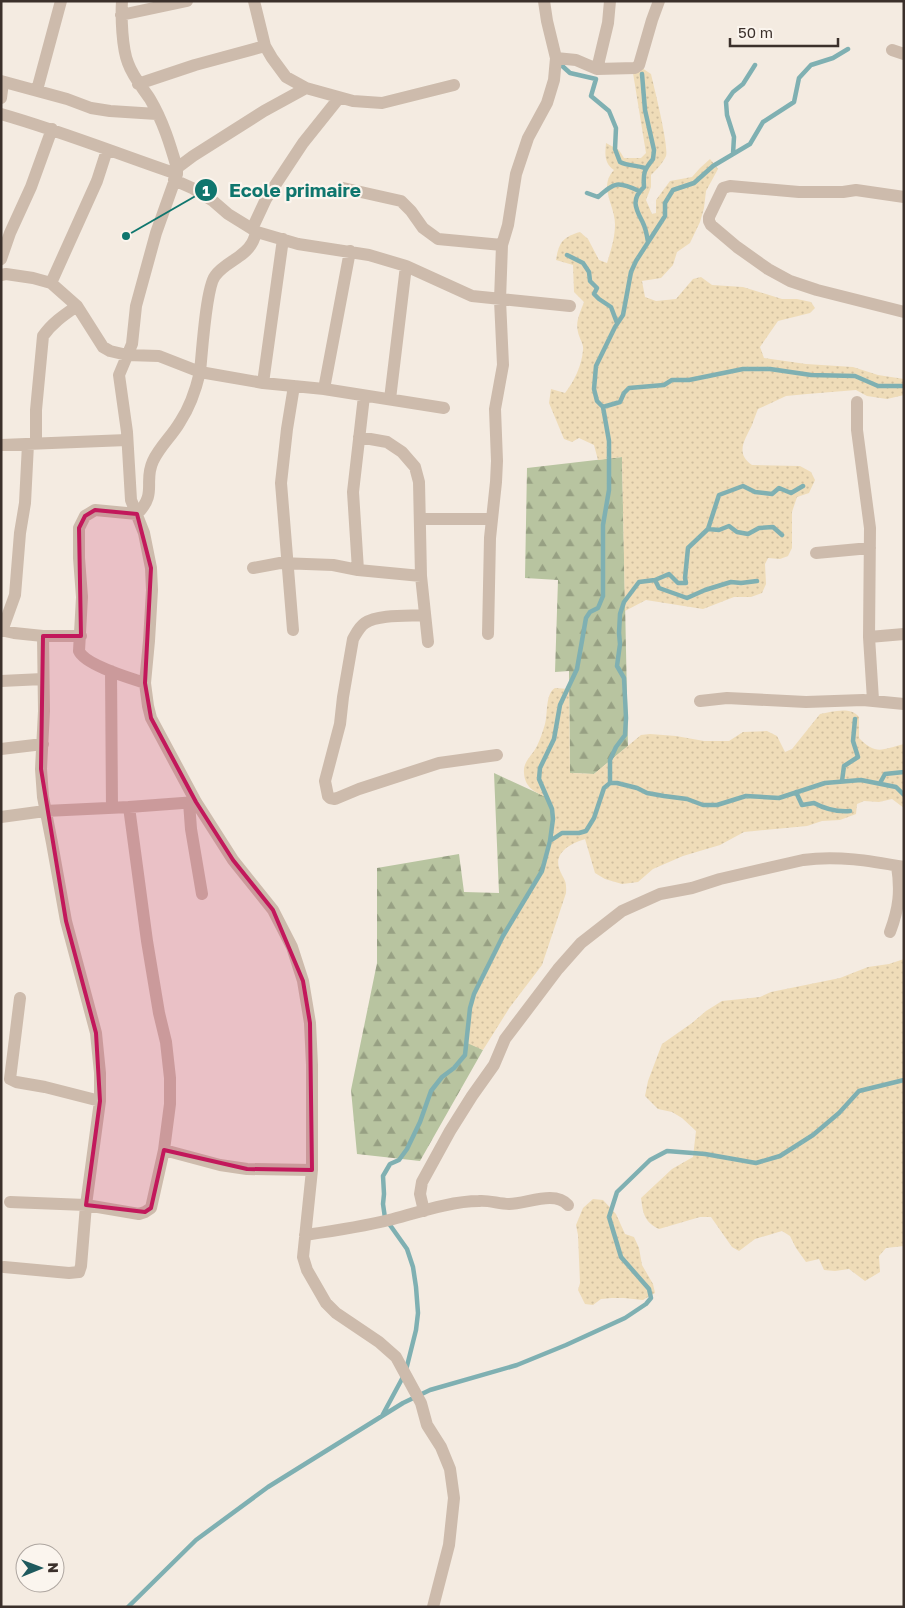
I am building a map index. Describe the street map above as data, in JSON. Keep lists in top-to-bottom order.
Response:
{
  "places": ["Ecole primaire"],
  "scale_bar": "50 m",
  "north": "right"
}
